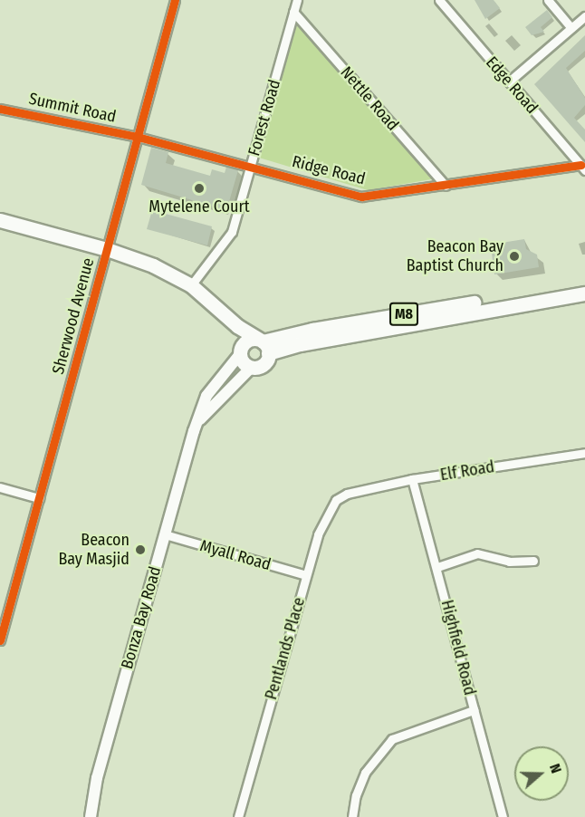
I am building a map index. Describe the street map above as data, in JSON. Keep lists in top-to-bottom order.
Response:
{
  "streets": {
    "main road": ["M8"],
    "street": [
      "Edge Road",
      "Nettle Road",
      "Summit Road",
      "Forest Road",
      "Ridge Road",
      "Sherwood Avenue",
      "Elf Road",
      "Myall Road",
      "Bonza Bay Road",
      "Highfield Road",
      "Pentlands Place"
    ]
  },
  "crossings": [
    ["Edge Road", "Ridge Road"],
    ["Nettle Road", "Forest Road"],
    ["Nettle Road", "Ridge Road"],
    ["Summit Road", "Ridge Road"],
    ["Summit Road", "Sherwood Avenue"],
    ["Forest Road", "Ridge Road"],
    ["Ridge Road", "Sherwood Avenue"],
    ["M8", "Bonza Bay Road"],
    ["Elf Road", "Highfield Road"],
    ["Elf Road", "Pentlands Place"],
    ["Myall Road", "Bonza Bay Road"],
    ["Myall Road", "Pentlands Place"]
  ],
  "places": ["Mytelene Court", "Beacon Bay Baptist Church", "Beacon Bay Masjid"],
  "north": "right"
}
